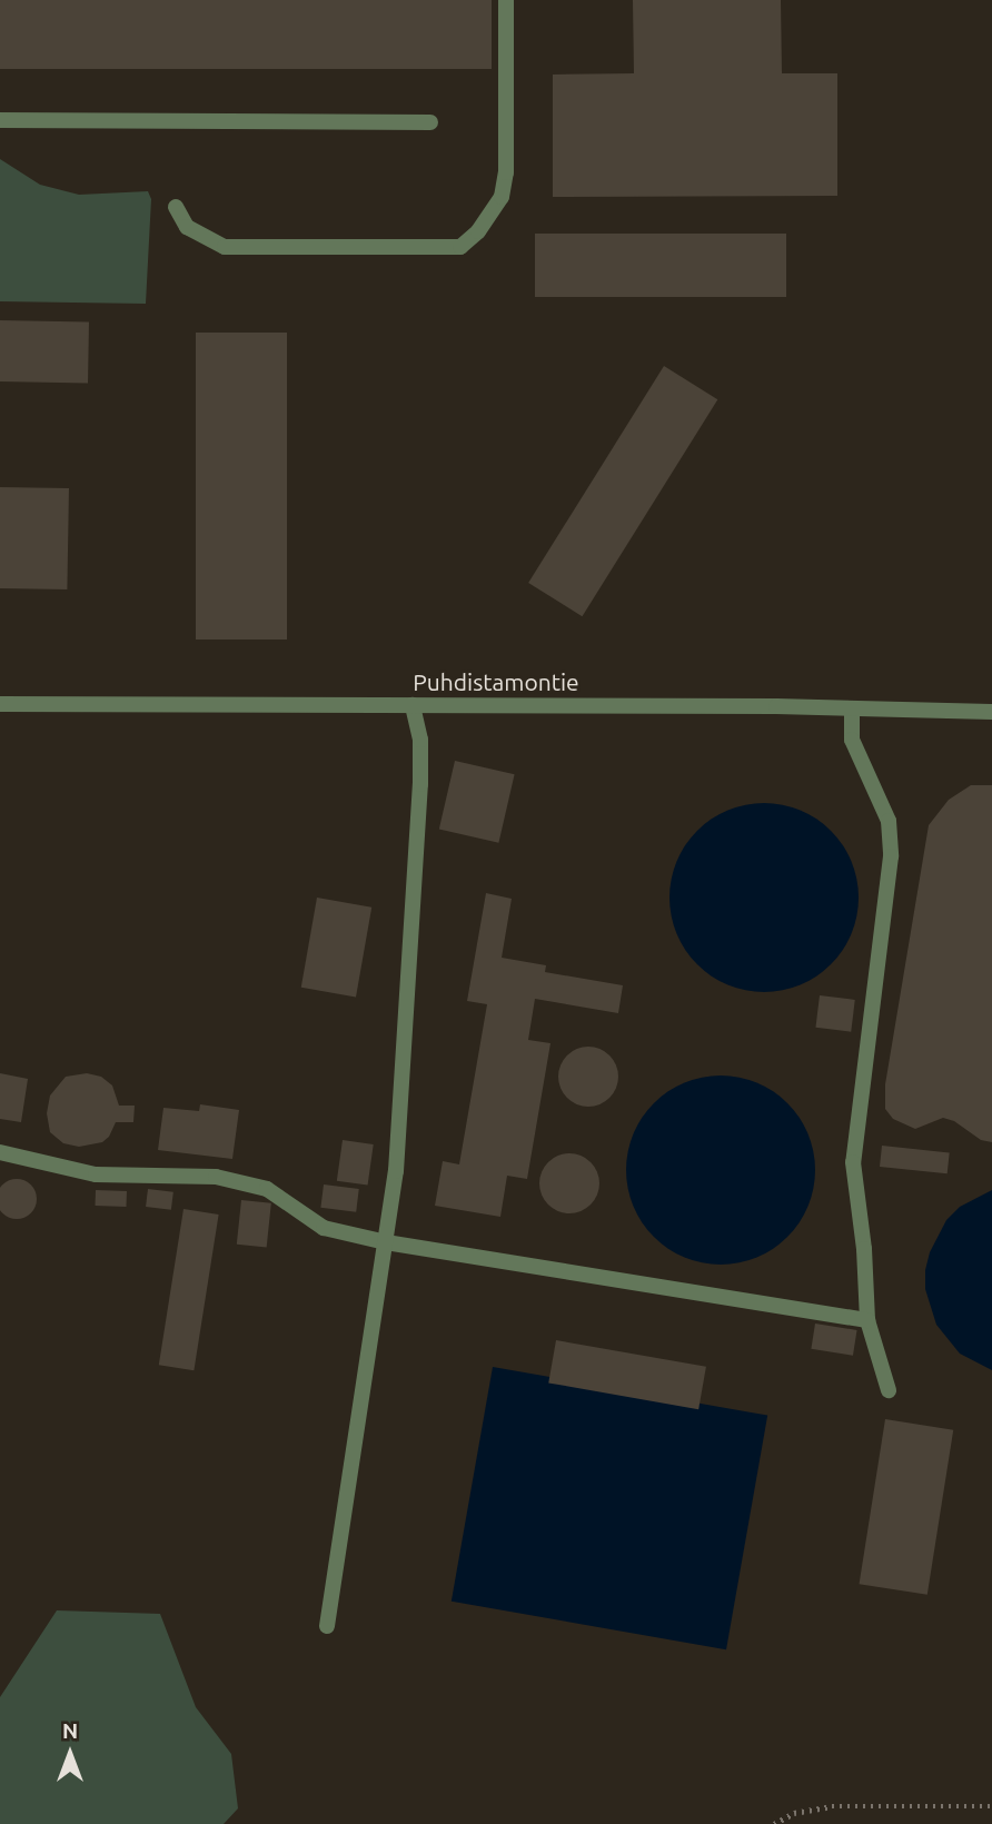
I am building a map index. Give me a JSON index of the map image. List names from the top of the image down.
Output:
{
  "streets": {
    "street": ["Puhdistamontie"]
  },
  "north": "top"
}
